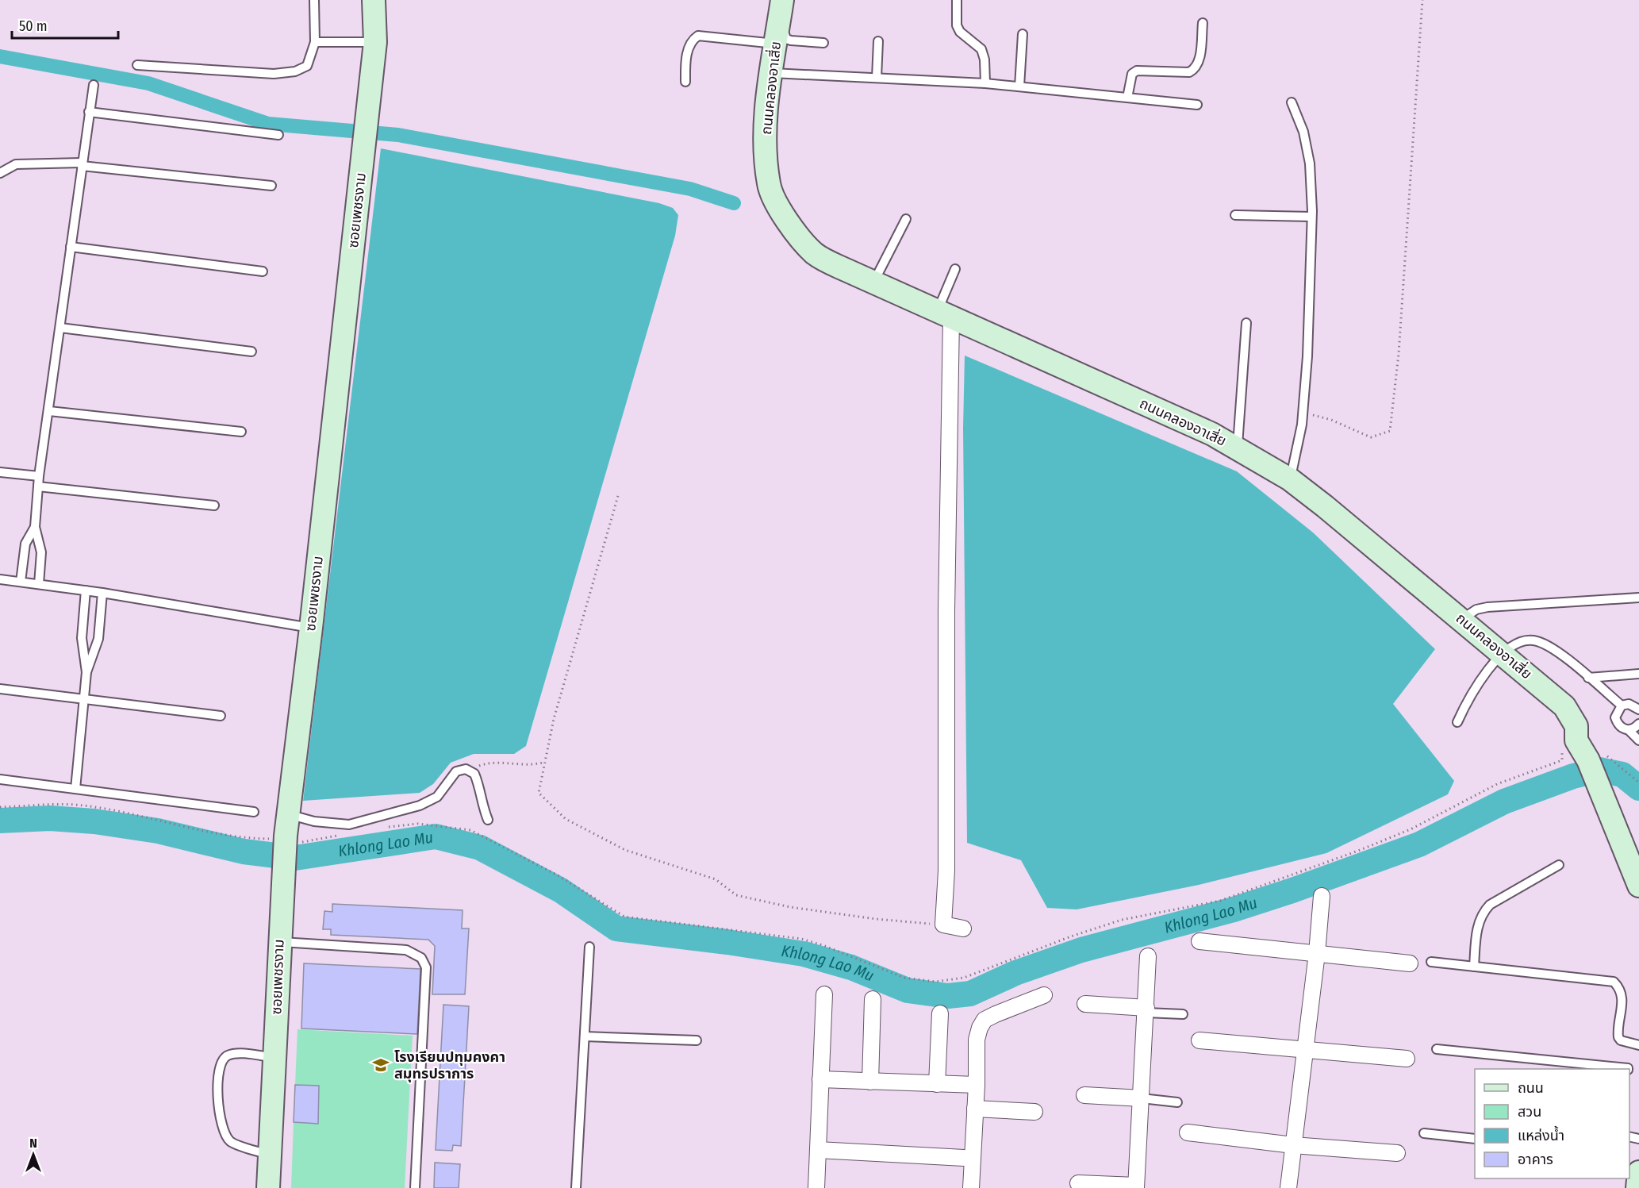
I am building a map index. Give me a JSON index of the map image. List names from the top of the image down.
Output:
{
  "streets": {
    "street": ["ถนนคลองอาเสี่ย", "ซอยเพชรงาม"]
  },
  "water": ["Khlong Lao Mu"],
  "places": {
    "school or university": ["โรงเรียนปทุมคงคา สมุทรปราการ"]
  },
  "legend": [
    "ถนน",
    "สวน",
    "แหล่งน้ำ",
    "อาคาร"
  ],
  "scale_bar": "50 m",
  "north": "top"
}
